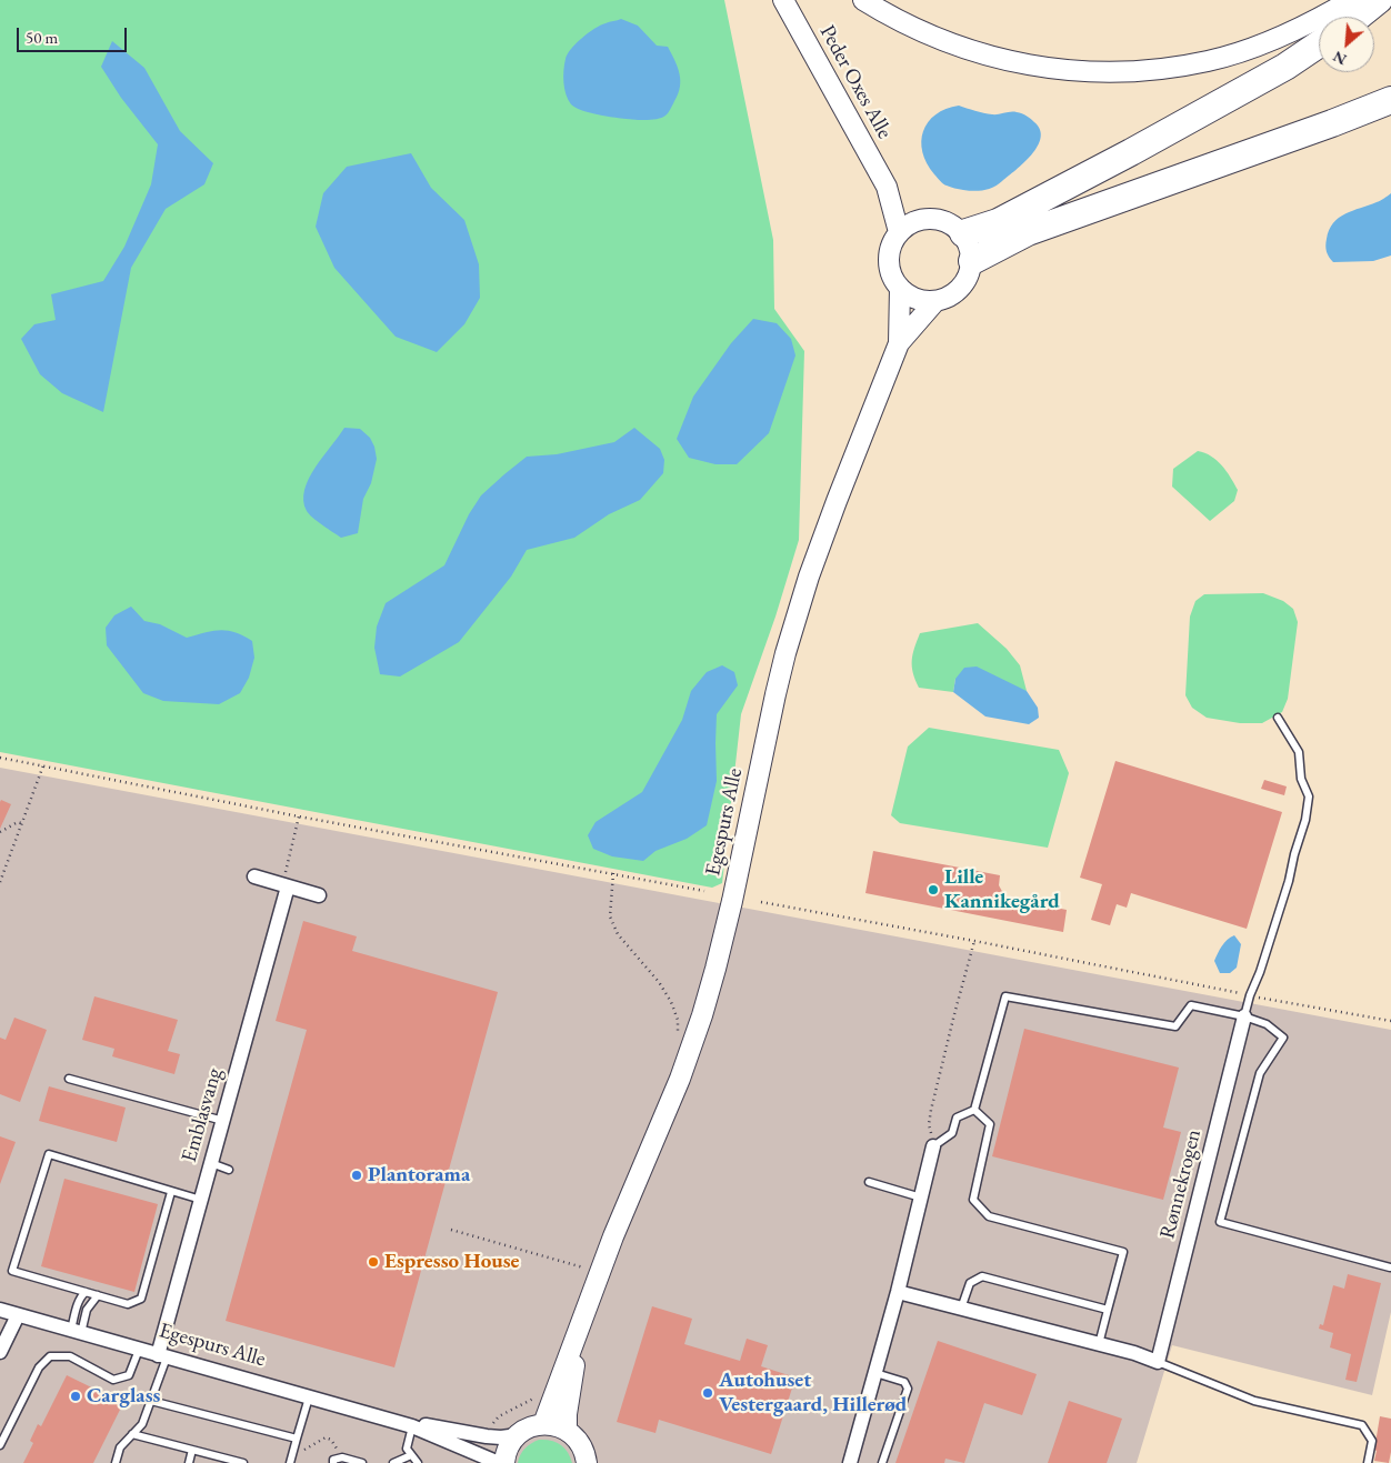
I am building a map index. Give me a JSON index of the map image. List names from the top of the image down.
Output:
{
  "streets": {
    "street": [
      "Peder Oxes Alle",
      "Egespurs Alle",
      "Emblasvang",
      "Rønnekrogen"
    ]
  },
  "crossings": [
    ["Peder Oxes Alle", "Egespurs Alle"],
    ["Egespurs Alle", "Emblasvang"]
  ],
  "places": [
    "Lille Kannikegård",
    "Plantorama",
    "Espresso House",
    "Autohuset Vestergaard, Hillerød",
    "Carglass"
  ],
  "scale_bar": "50 m",
  "north": "bottom left"
}
